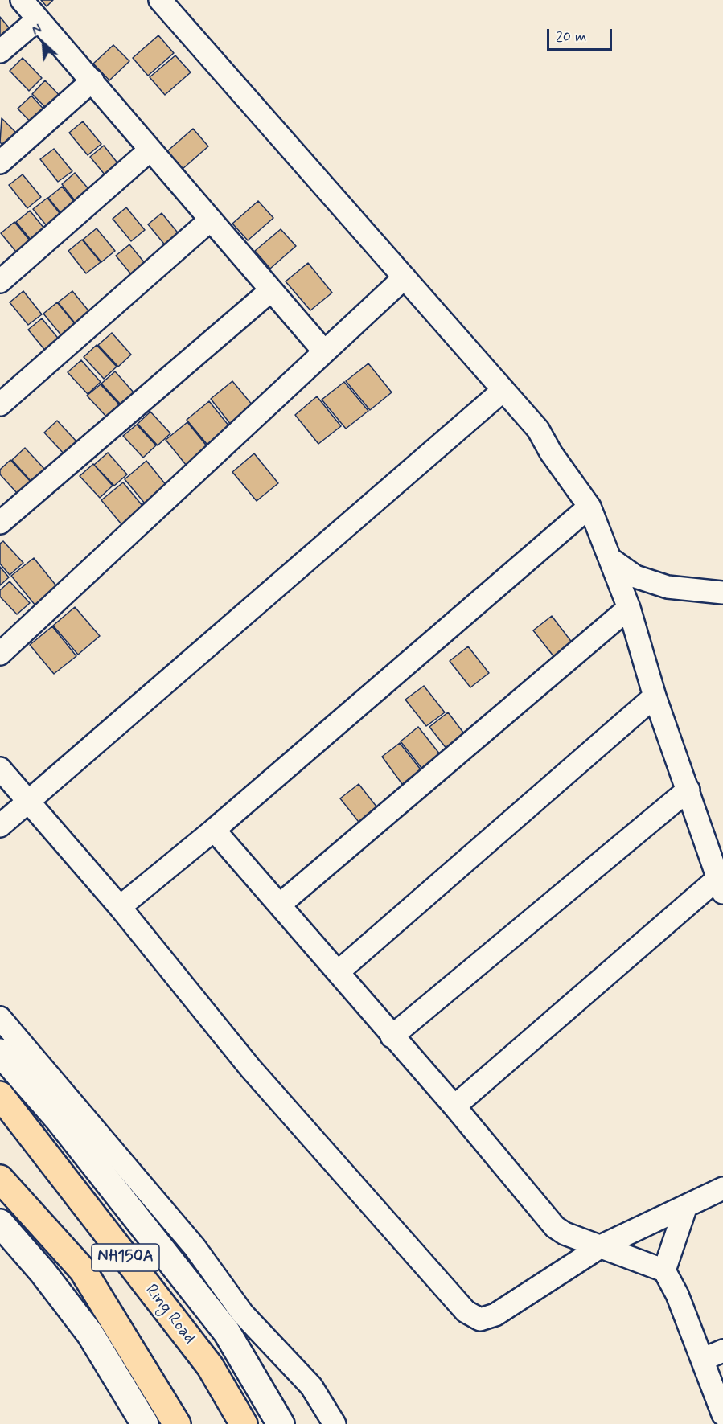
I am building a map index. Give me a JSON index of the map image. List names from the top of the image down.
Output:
{
  "streets": {
    "highway": ["NH150A", "Ring Road"]
  },
  "scale_bar": "20 m",
  "north": "top left"
}
